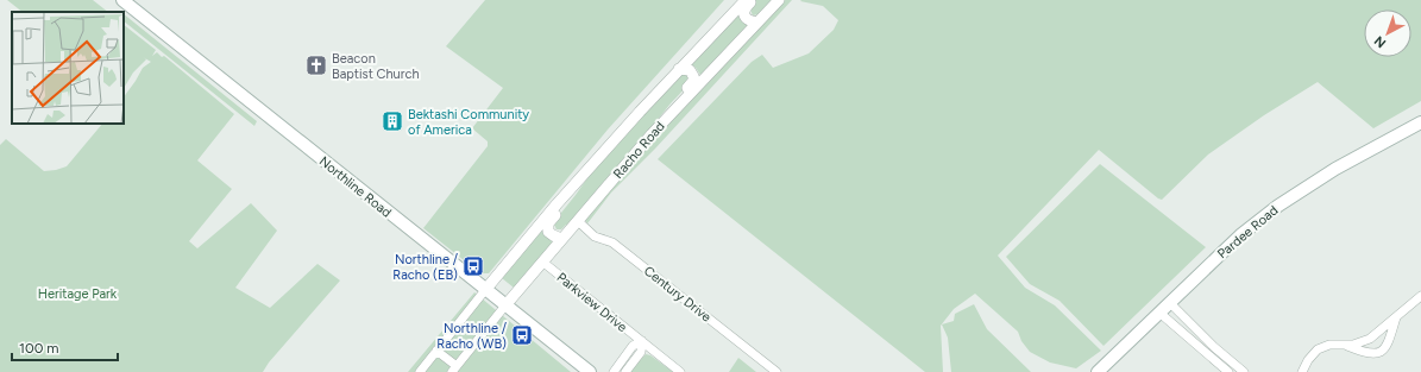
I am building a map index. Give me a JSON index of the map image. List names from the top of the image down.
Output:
{
  "streets": {
    "main road": ["Northline Road", "Pardee Road"],
    "street": ["Racho Road", "Century Drive", "Parkview Drive"]
  },
  "crossings": [
    ["Racho Road", "Northline Road"],
    ["Racho Road", "Century Drive"],
    ["Racho Road", "Parkview Drive"]
  ],
  "parks": ["Heritage Park"],
  "places": {
    "church": ["Beacon Baptist Church"],
    "building": ["Bektashi Community of America"],
    "bus stop": ["Northline / Racho (EB)", "Northline / Racho (WB)"]
  },
  "scale_bar": "100 m",
  "north": "bottom left"
}
